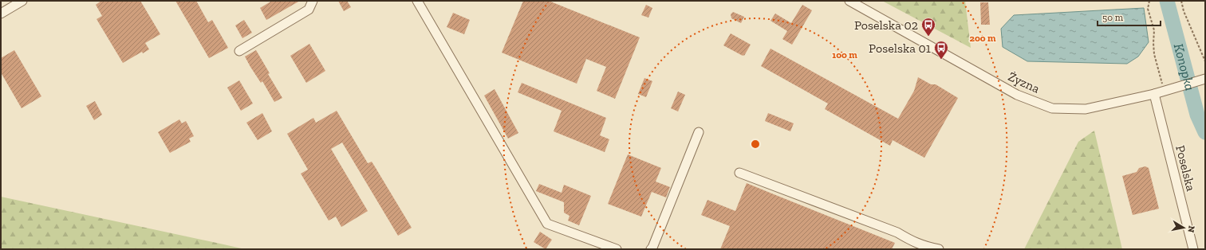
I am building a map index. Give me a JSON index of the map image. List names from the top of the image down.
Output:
{
  "streets": {
    "street": ["Żyzna", "Poselska"]
  },
  "crossings": [
    ["Żyzna", "Poselska"]
  ],
  "water": ["Konopka"],
  "places": {
    "bus stop": ["Poselska 02", "Poselska 01"]
  },
  "scale_bar": "50 m",
  "north": "right",
  "rings": ["200 m", "100 m"]
}
